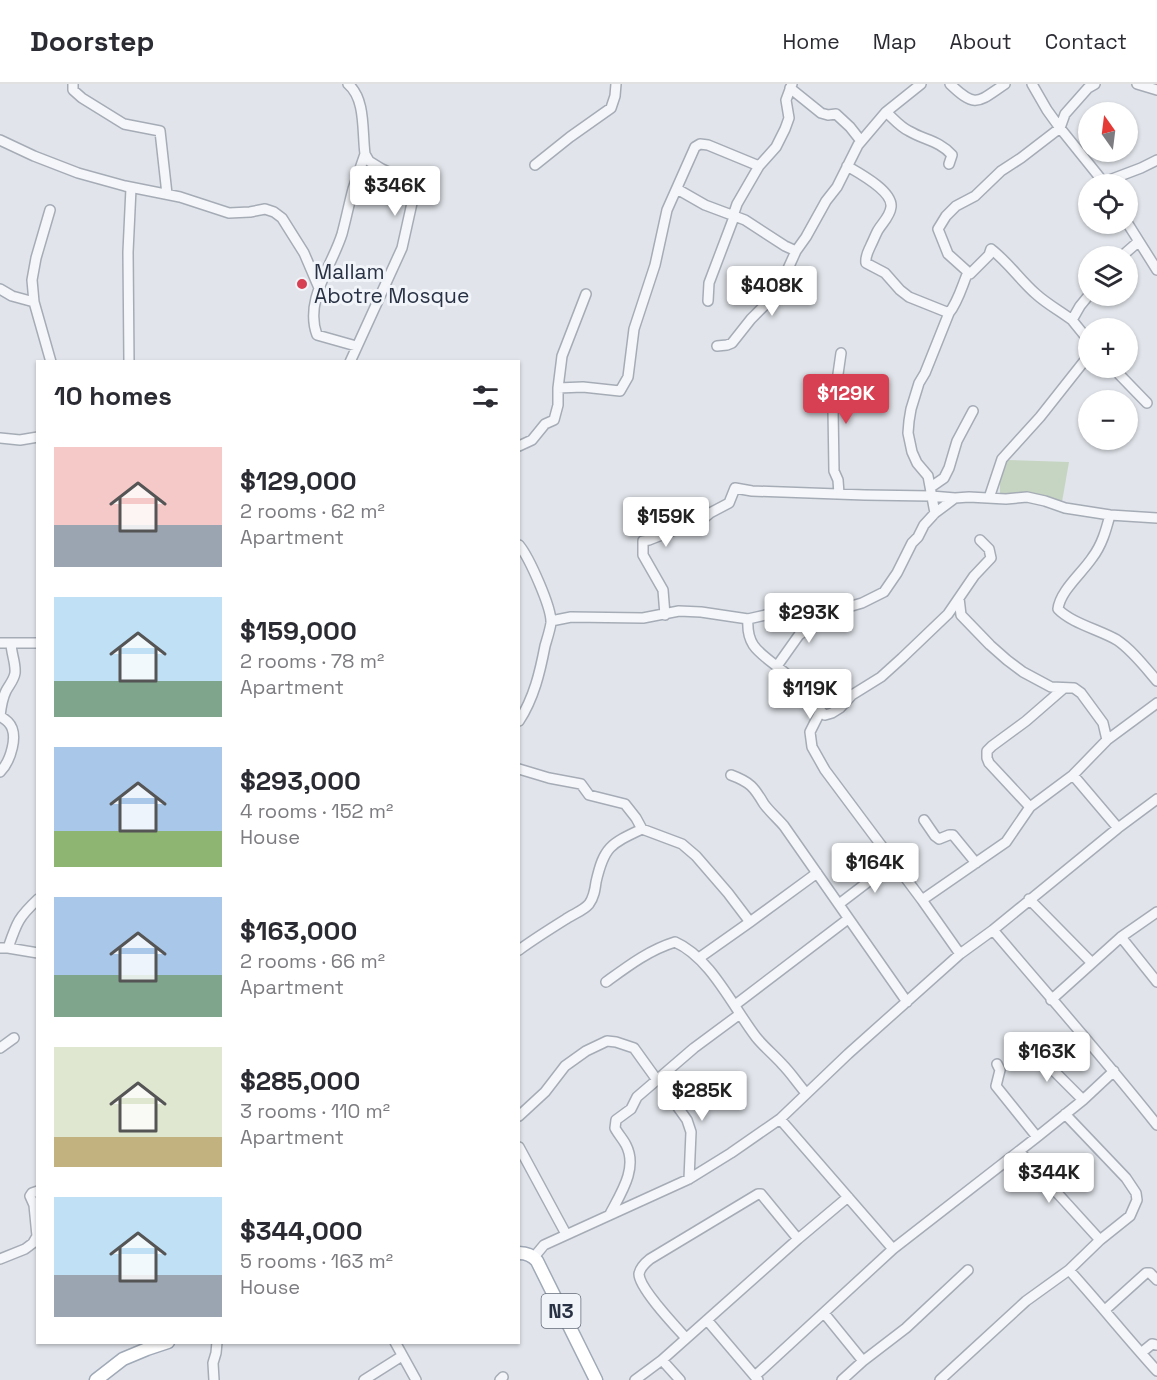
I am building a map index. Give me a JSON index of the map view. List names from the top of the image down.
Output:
{
  "streets": {
    "main road": ["N3"]
  },
  "places": ["Mallam Abotre Mosque"],
  "north": "top",
  "page": {
    "header": "Doorstep",
    "nav": [
      "Home",
      "Map",
      "About",
      "Contact"
    ],
    "map_buttons": ["+", "−"],
    "price": [
      "$346K",
      "$408K",
      "$129K",
      "$159K",
      "$293K",
      "$119K",
      "$164K",
      "$163K",
      "$285K",
      "$344K"
    ],
    "heading": "10 homes",
    "list": [
      {
        "name": "$129,000",
        "note": "2 rooms · 62 m² · Apartment"
      },
      {
        "name": "$159,000",
        "note": "2 rooms · 78 m² · Apartment"
      },
      {
        "name": "$293,000",
        "note": "4 rooms · 152 m² · House"
      },
      {
        "name": "$163,000",
        "note": "2 rooms · 66 m² · Apartment"
      },
      {
        "name": "$285,000",
        "note": "3 rooms · 110 m² · Apartment"
      },
      {
        "name": "$344,000",
        "note": "5 rooms · 163 m² · House"
      }
    ]
  }
}
